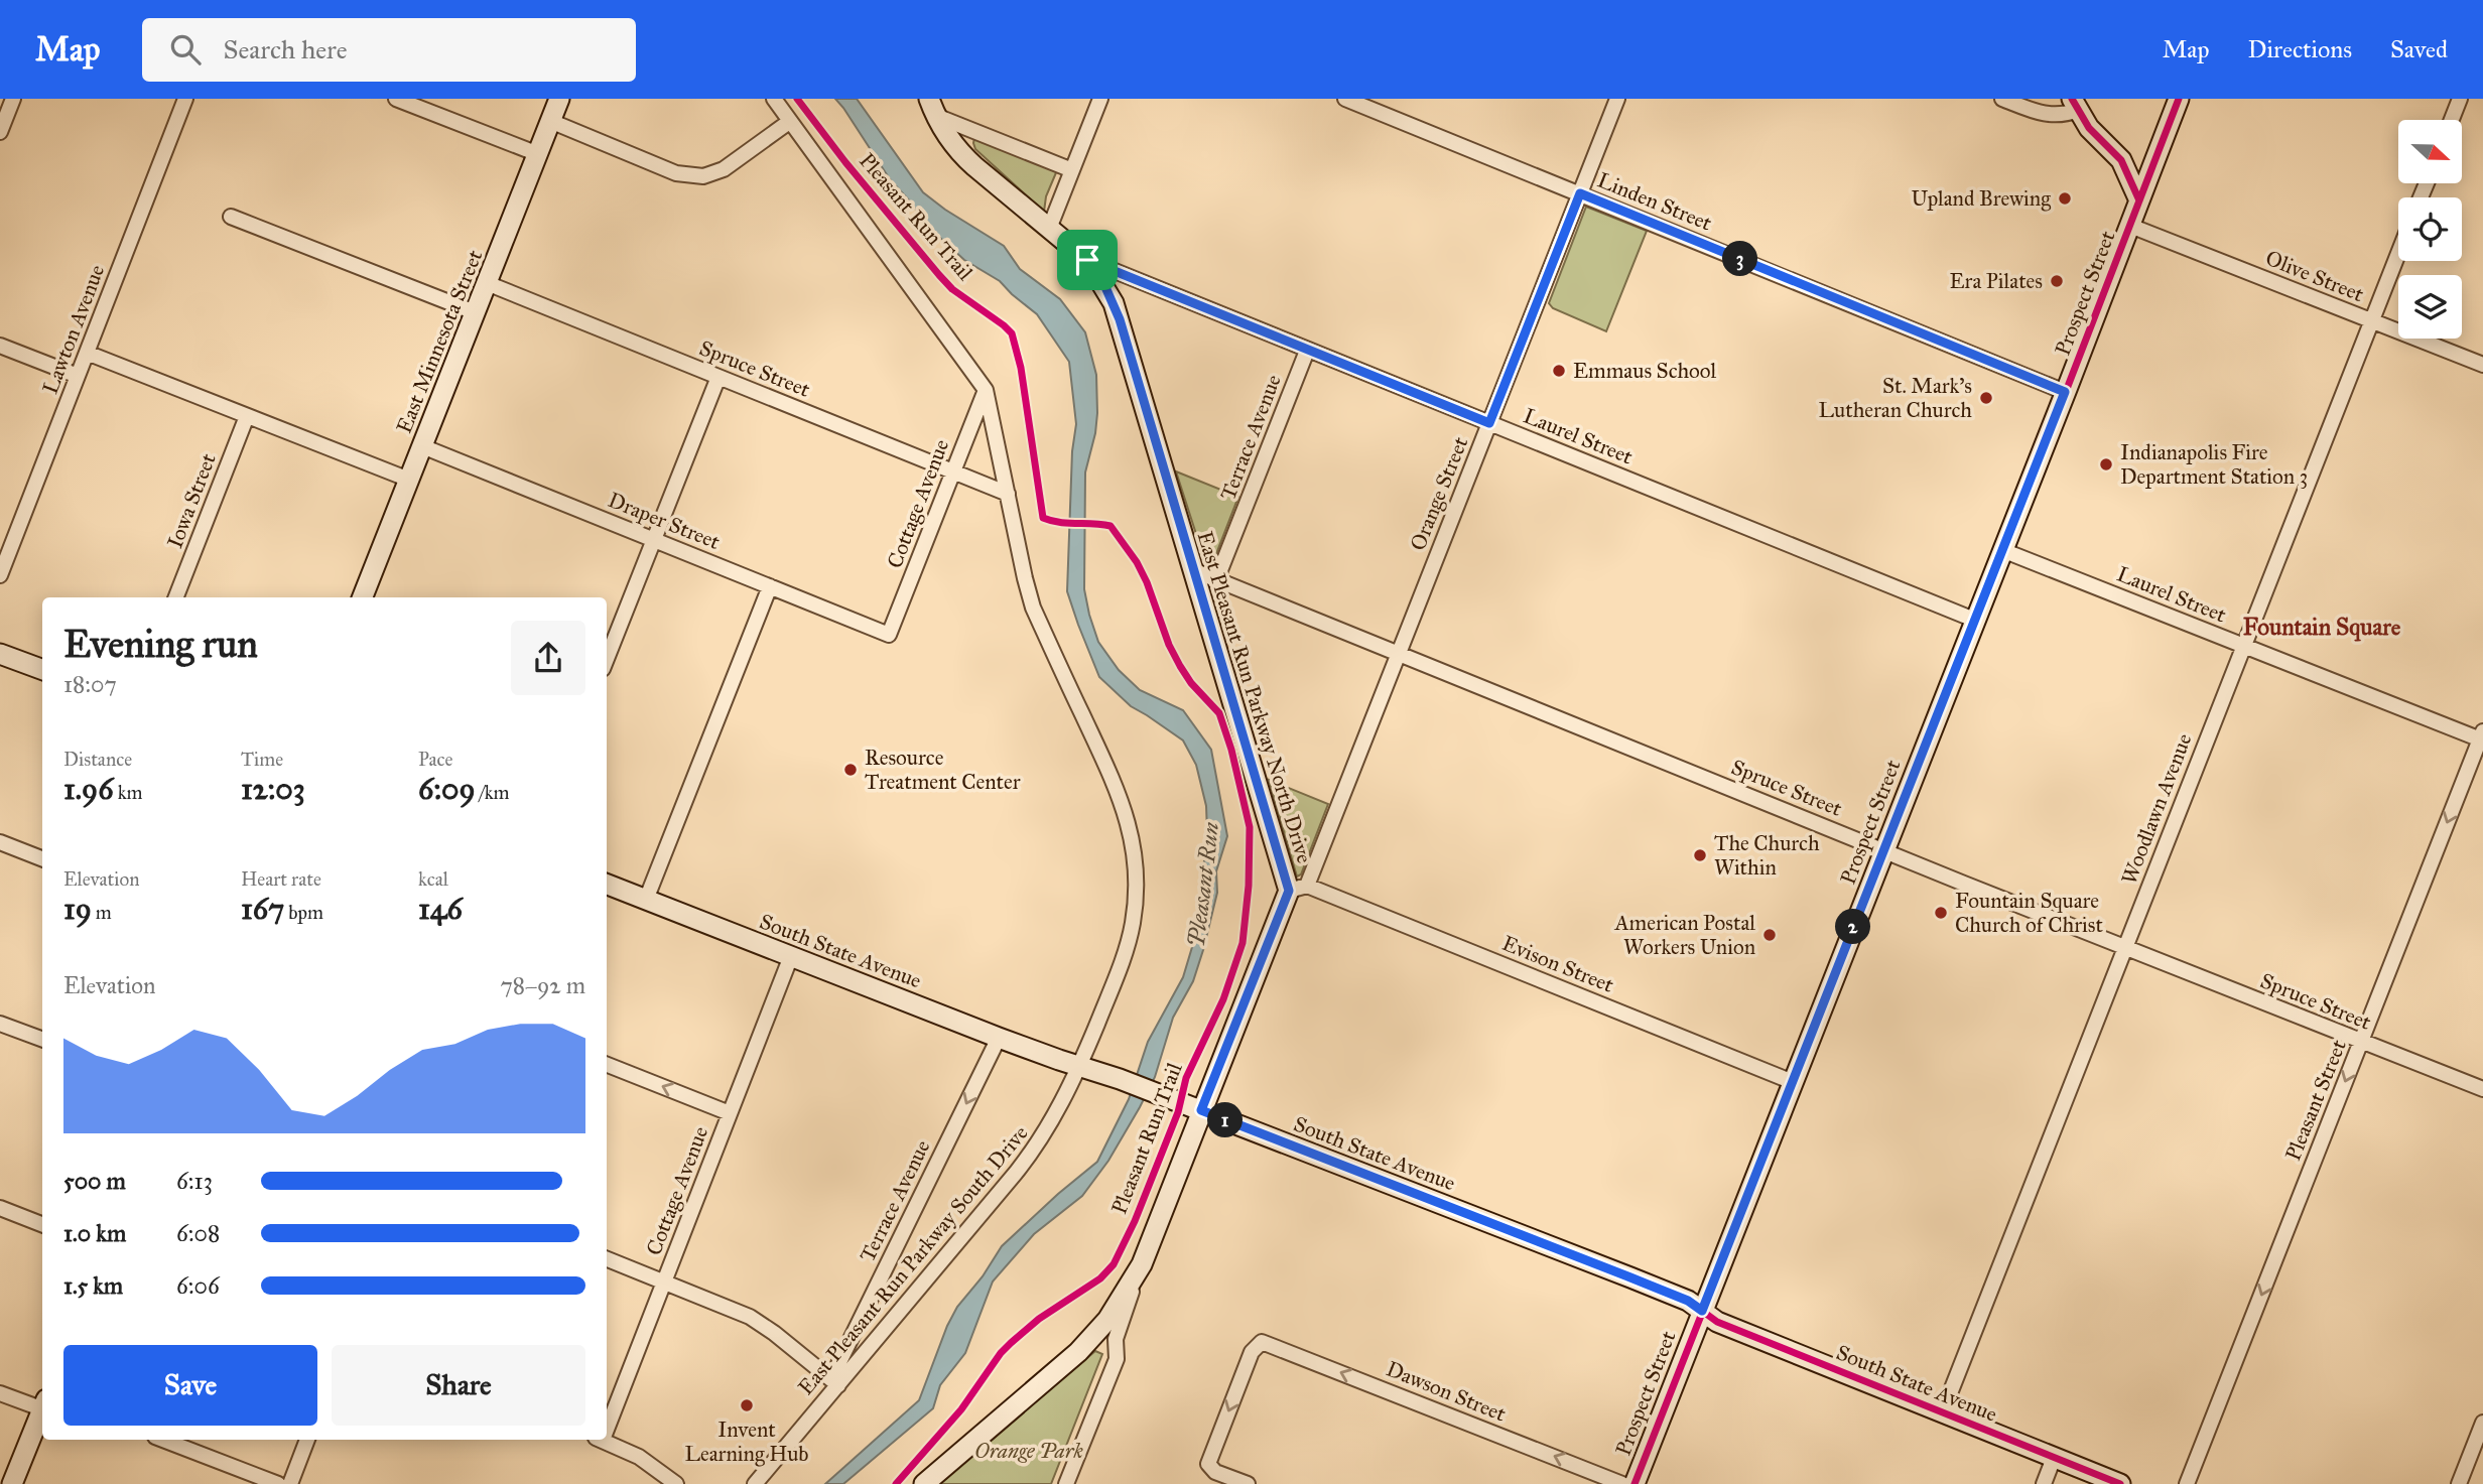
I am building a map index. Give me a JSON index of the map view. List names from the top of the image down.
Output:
{
  "streets": {
    "street": [
      "Linden Street",
      "Olive Street",
      "Prospect Street",
      "Lawton Avenue",
      "East Minnesota Street",
      "Spruce Street",
      "Laurel Street",
      "Terrace Avenue",
      "Orange Street",
      "Iowa Street",
      "Cottage Avenue",
      "Draper Street",
      "East Pleasant Run Parkway North Drive",
      "Woodlawn Avenue",
      "South State Avenue",
      "Evison Street",
      "Pleasant Street",
      "East Pleasant Run Parkway South Drive",
      "Dawson Street"
    ],
    "cycle path": ["Pleasant Run Trail"]
  },
  "crossings": [
    ["Linden Street", "Prospect Street"],
    ["Linden Street", "Orange Street"],
    ["Olive Street", "Prospect Street"],
    ["Olive Street", "Woodlawn Avenue"],
    ["Prospect Street", "Spruce Street"],
    ["Prospect Street", "Laurel Street"],
    ["Prospect Street", "South State Avenue"],
    ["Prospect Street", "Evison Street"],
    ["East Minnesota Street", "Spruce Street"],
    ["East Minnesota Street", "Draper Street"],
    ["Spruce Street", "Terrace Avenue"],
    ["Spruce Street", "Orange Street"],
    ["Spruce Street", "Cottage Avenue"],
    ["Spruce Street", "East Pleasant Run Parkway North Drive"],
    ["Spruce Street", "Woodlawn Avenue"],
    ["Spruce Street", "Pleasant Street"],
    ["Spruce Street", "East Pleasant Run Parkway South Drive"],
    ["Laurel Street", "Terrace Avenue"],
    ["Laurel Street", "Orange Street"],
    ["Laurel Street", "East Pleasant Run Parkway North Drive"],
    ["Laurel Street", "Woodlawn Avenue"],
    ["Laurel Street", "Pleasant Street"],
    ["Terrace Avenue", "South State Avenue"],
    ["Terrace Avenue", "East Pleasant Run Parkway South Drive"],
    ["Orange Street", "East Pleasant Run Parkway North Drive"],
    ["Orange Street", "Evison Street"],
    ["Cottage Avenue", "Draper Street"],
    ["Cottage Avenue", "South State Avenue"],
    ["Cottage Avenue", "East Pleasant Run Parkway South Drive"],
    ["East Pleasant Run Parkway North Drive", "South State Avenue"],
    ["East Pleasant Run Parkway North Drive", "Evison Street"],
    ["Woodlawn Avenue", "South State Avenue"],
    ["South State Avenue", "East Pleasant Run Parkway South Drive"]
  ],
  "one_way": ["Terrace Avenue", "Pleasant Street"],
  "districts": ["Fountain Square"],
  "water": ["Pleasant Run"],
  "parks": ["Orange Park"],
  "places": [
    "Upland Brewing",
    "Era Pilates",
    "Emmaus School",
    "St. Mark's Lutheran Church",
    "Indianapolis Fire Department Station 3",
    "Resource Treatment Center",
    "The Church Within",
    "Fountain Square Church of Christ",
    "American Postal Workers Union",
    "Invent Learning Hub"
  ],
  "north": "right",
  "page": {
    "header": "Map",
    "search": "Search here",
    "nav": ["Map", "Directions", "Saved"],
    "pins": ["3", "2", "1"],
    "heading": ["Evening run", "18:07"],
    "stats": [
      ["Distance", "1.96 km"],
      ["Time", "12:03"],
      ["Pace", "6:09 /km"],
      ["Elevation", "19 m"],
      ["Heart rate", "167 bpm"],
      ["kcal", "146"]
    ],
    "chart": ["Elevation", "78–92 m"],
    "list": [
      {
        "name": "500 m",
        "note": "6:13"
      },
      {
        "name": "1.0 km",
        "note": "6:08"
      },
      {
        "name": "1.5 km",
        "note": "6:06"
      }
    ],
    "buttons": ["Save", "Share"]
  }
}
